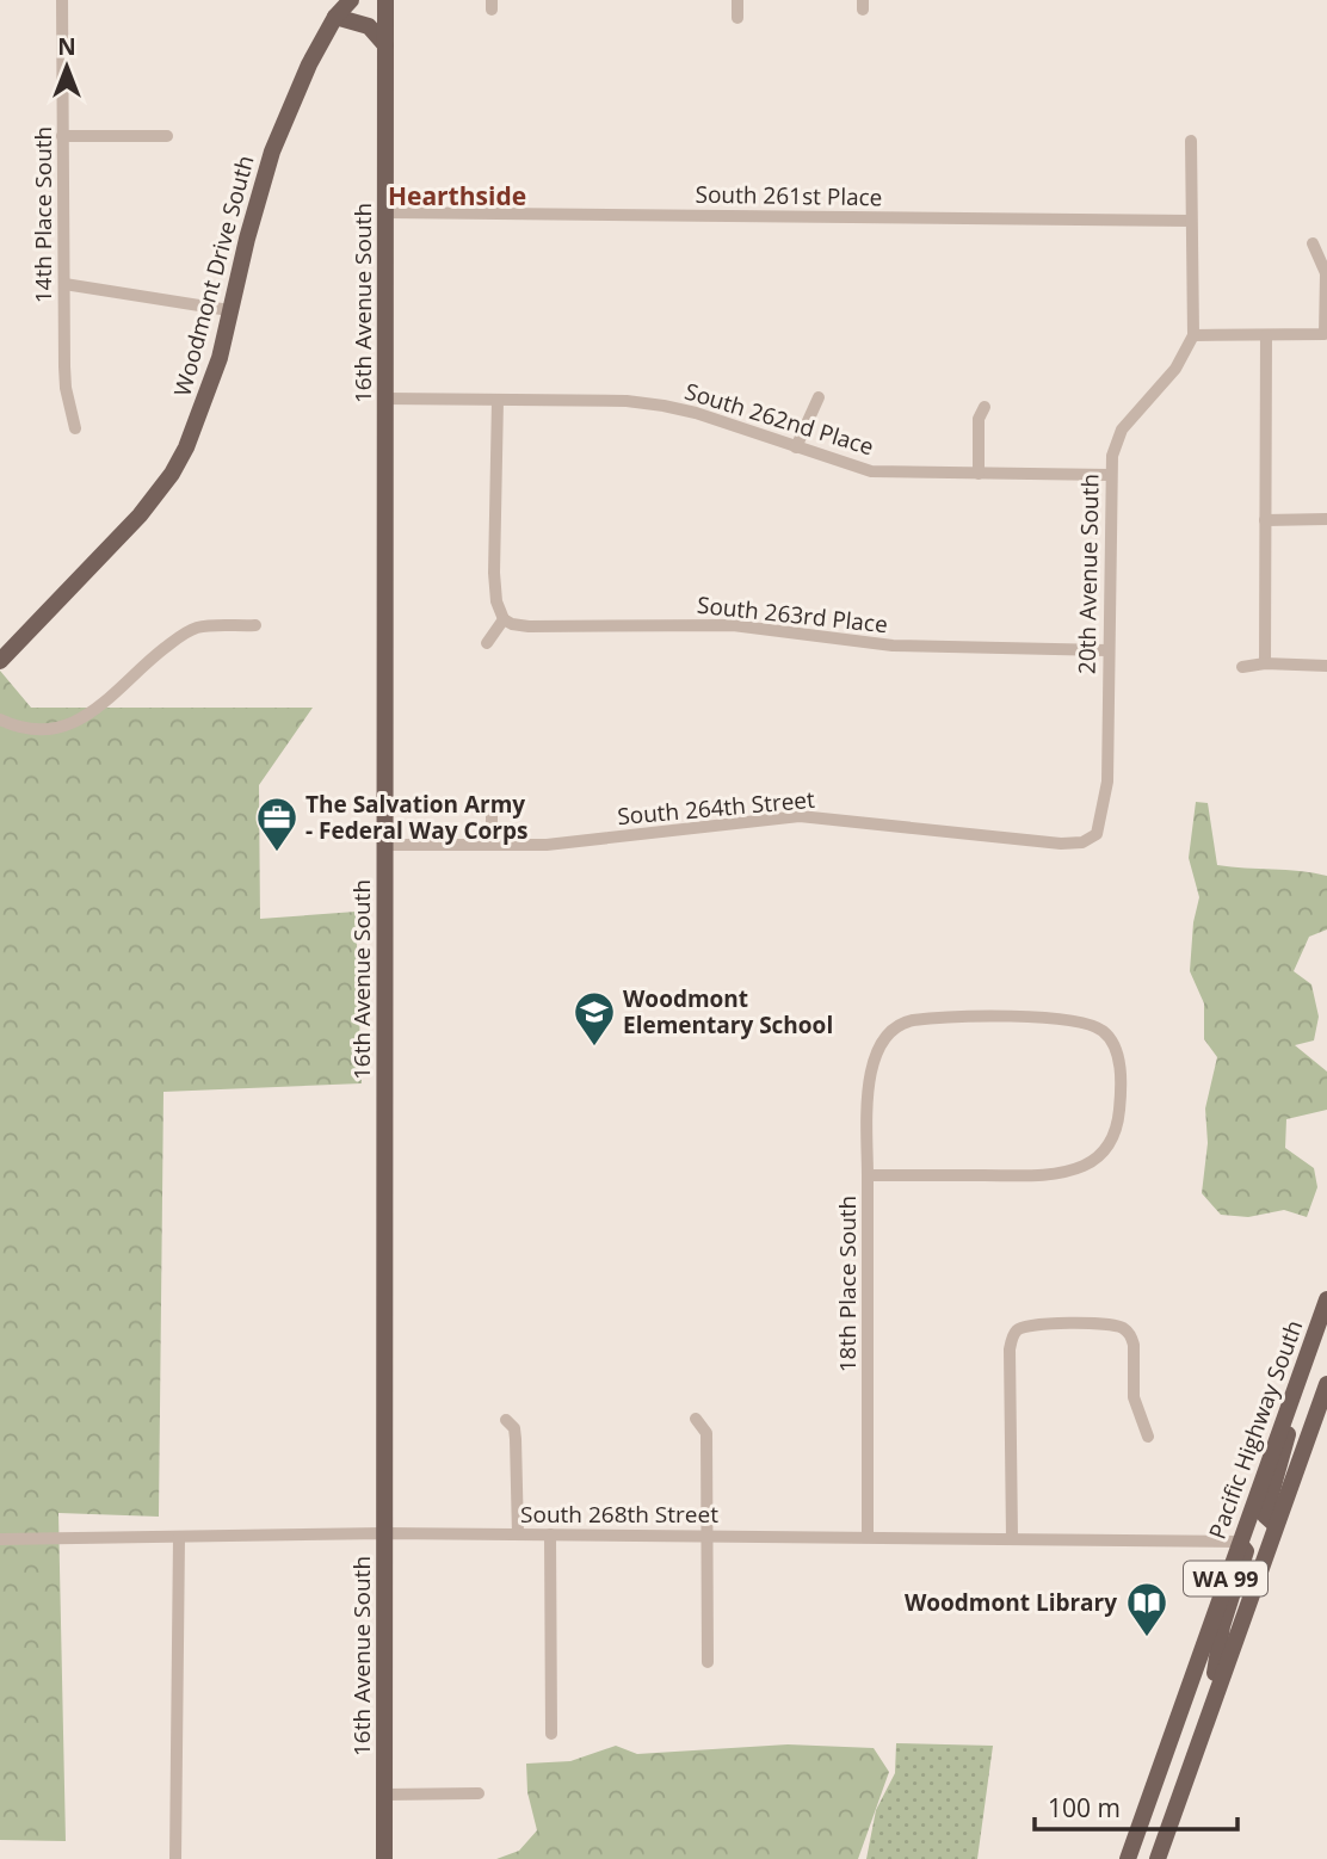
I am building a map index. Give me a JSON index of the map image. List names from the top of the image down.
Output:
{
  "streets": {
    "main road": [
      "Woodmont Drive South",
      "16th Avenue South",
      "Pacific Highway South",
      "WA 99"
    ],
    "street": [
      "South 261st Place",
      "14th Place South",
      "South 262nd Place",
      "20th Avenue South",
      "South 263rd Place",
      "South 264th Street",
      "18th Place South",
      "South 268th Street"
    ]
  },
  "crossings": [
    ["South 261st Place", "16th Avenue South"],
    ["16th Avenue South", "South 262nd Place"],
    ["16th Avenue South", "South 264th Street"],
    ["16th Avenue South", "South 268th Street"],
    ["South 262nd Place", "20th Avenue South"],
    ["20th Avenue South", "South 263rd Place"],
    ["20th Avenue South", "South 264th Street"],
    ["18th Place South", "South 268th Street"],
    ["Pacific Highway South", "South 268th Street"]
  ],
  "districts": ["Hearthside"],
  "places": {
    "office": ["The Salvation Army - Federal Way Corps"],
    "school or university": ["Woodmont Elementary School"],
    "library": ["Woodmont Library"]
  },
  "scale_bar": "100 m",
  "north": "top"
}
